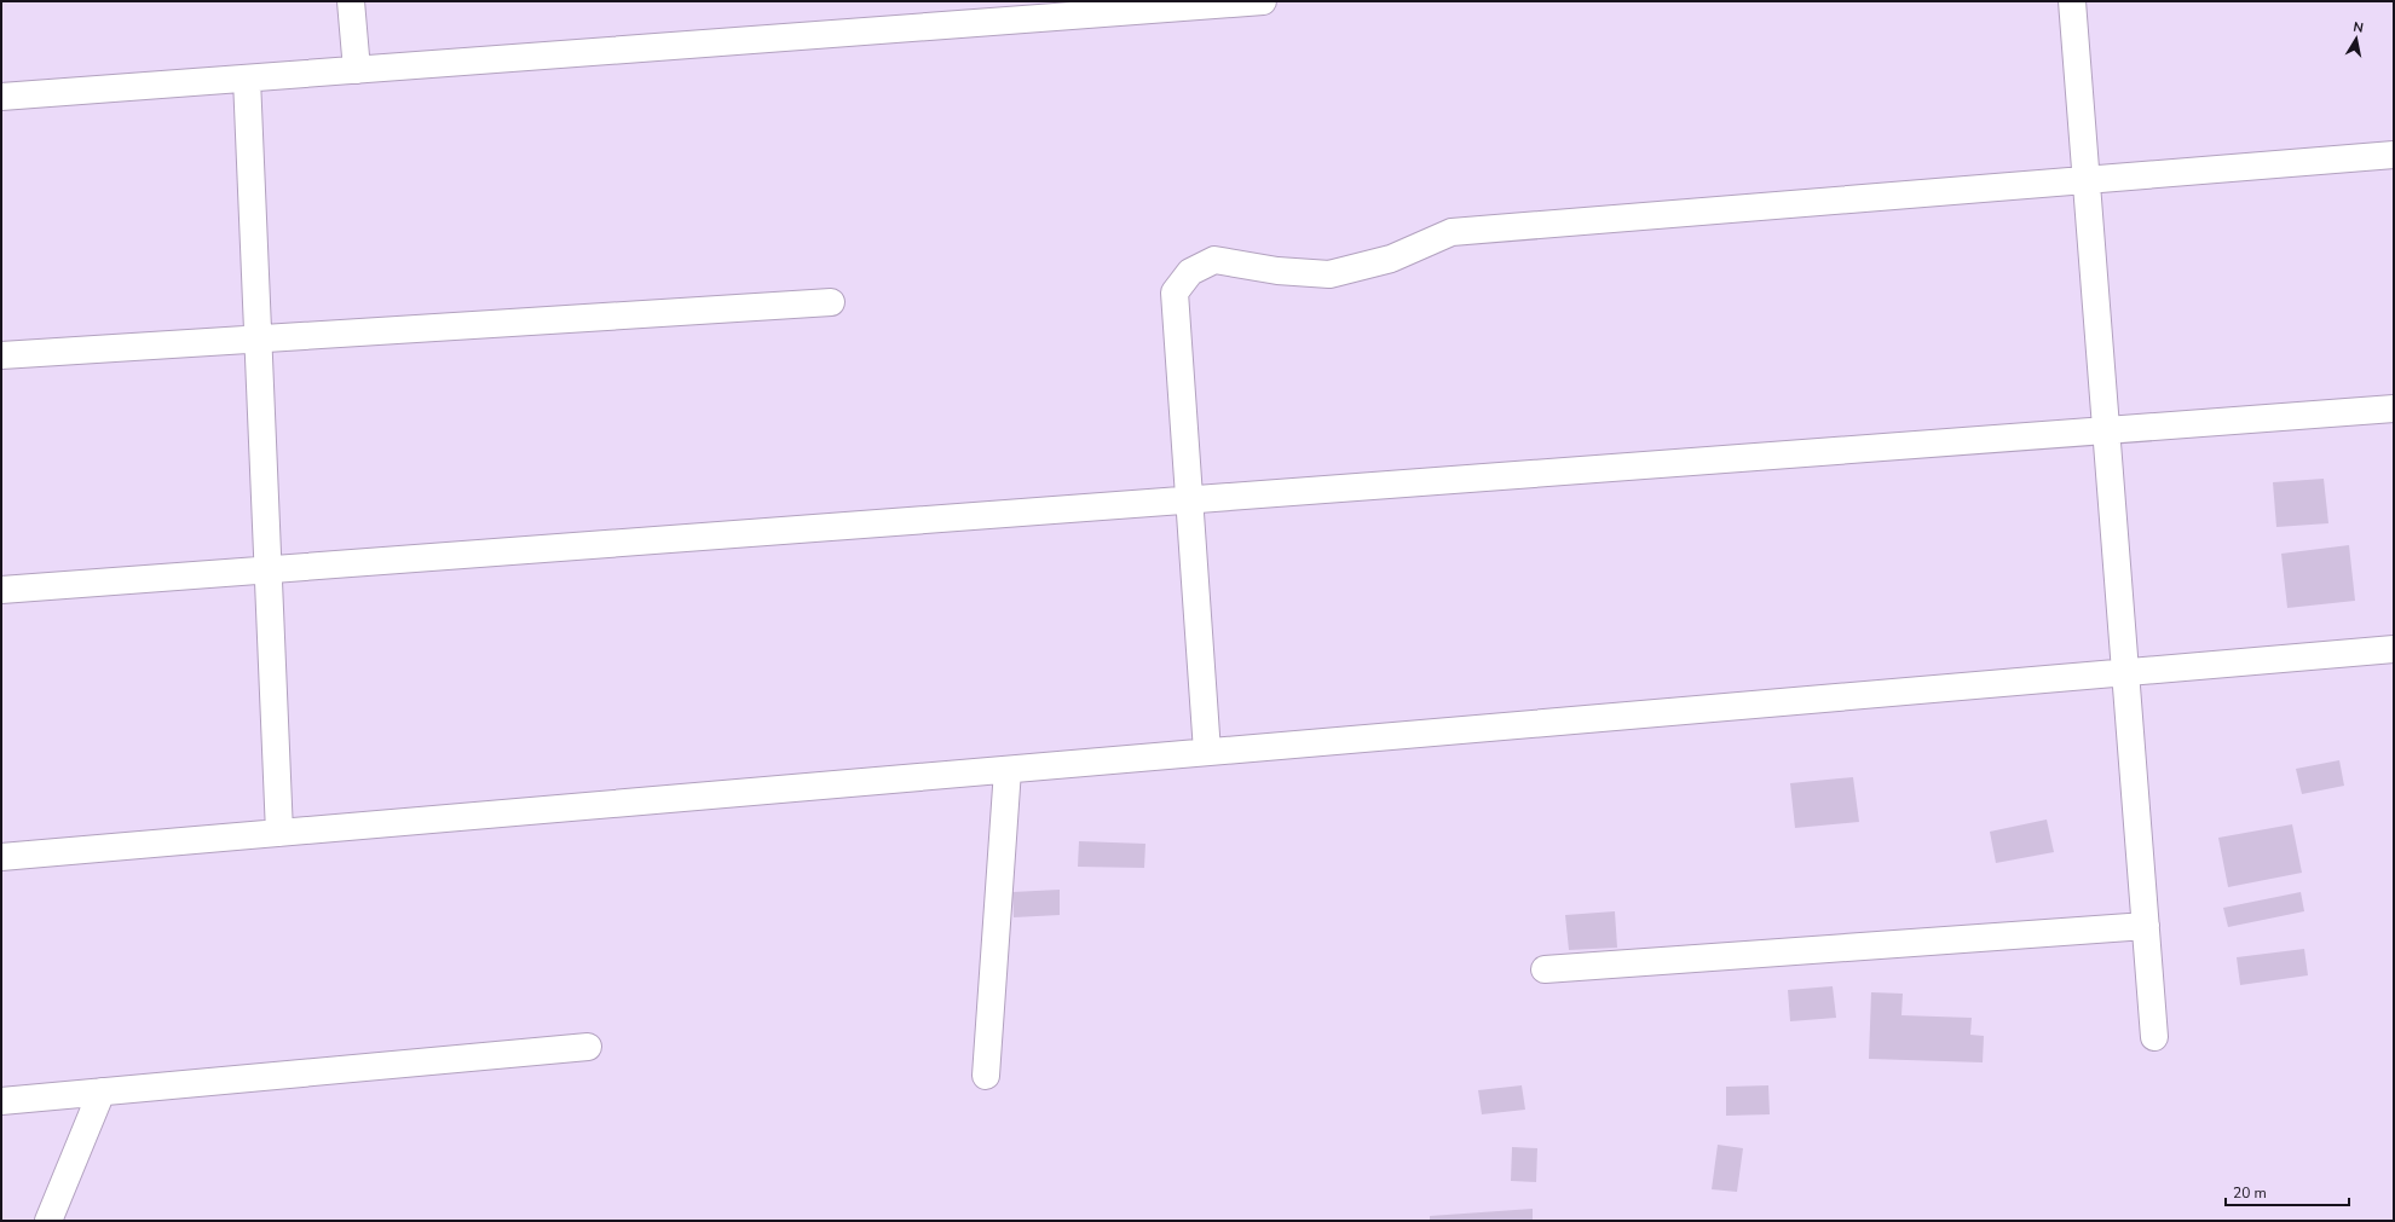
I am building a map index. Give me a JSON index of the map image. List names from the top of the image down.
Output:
{
  "scale_bar": "20 m",
  "north": "top"
}
